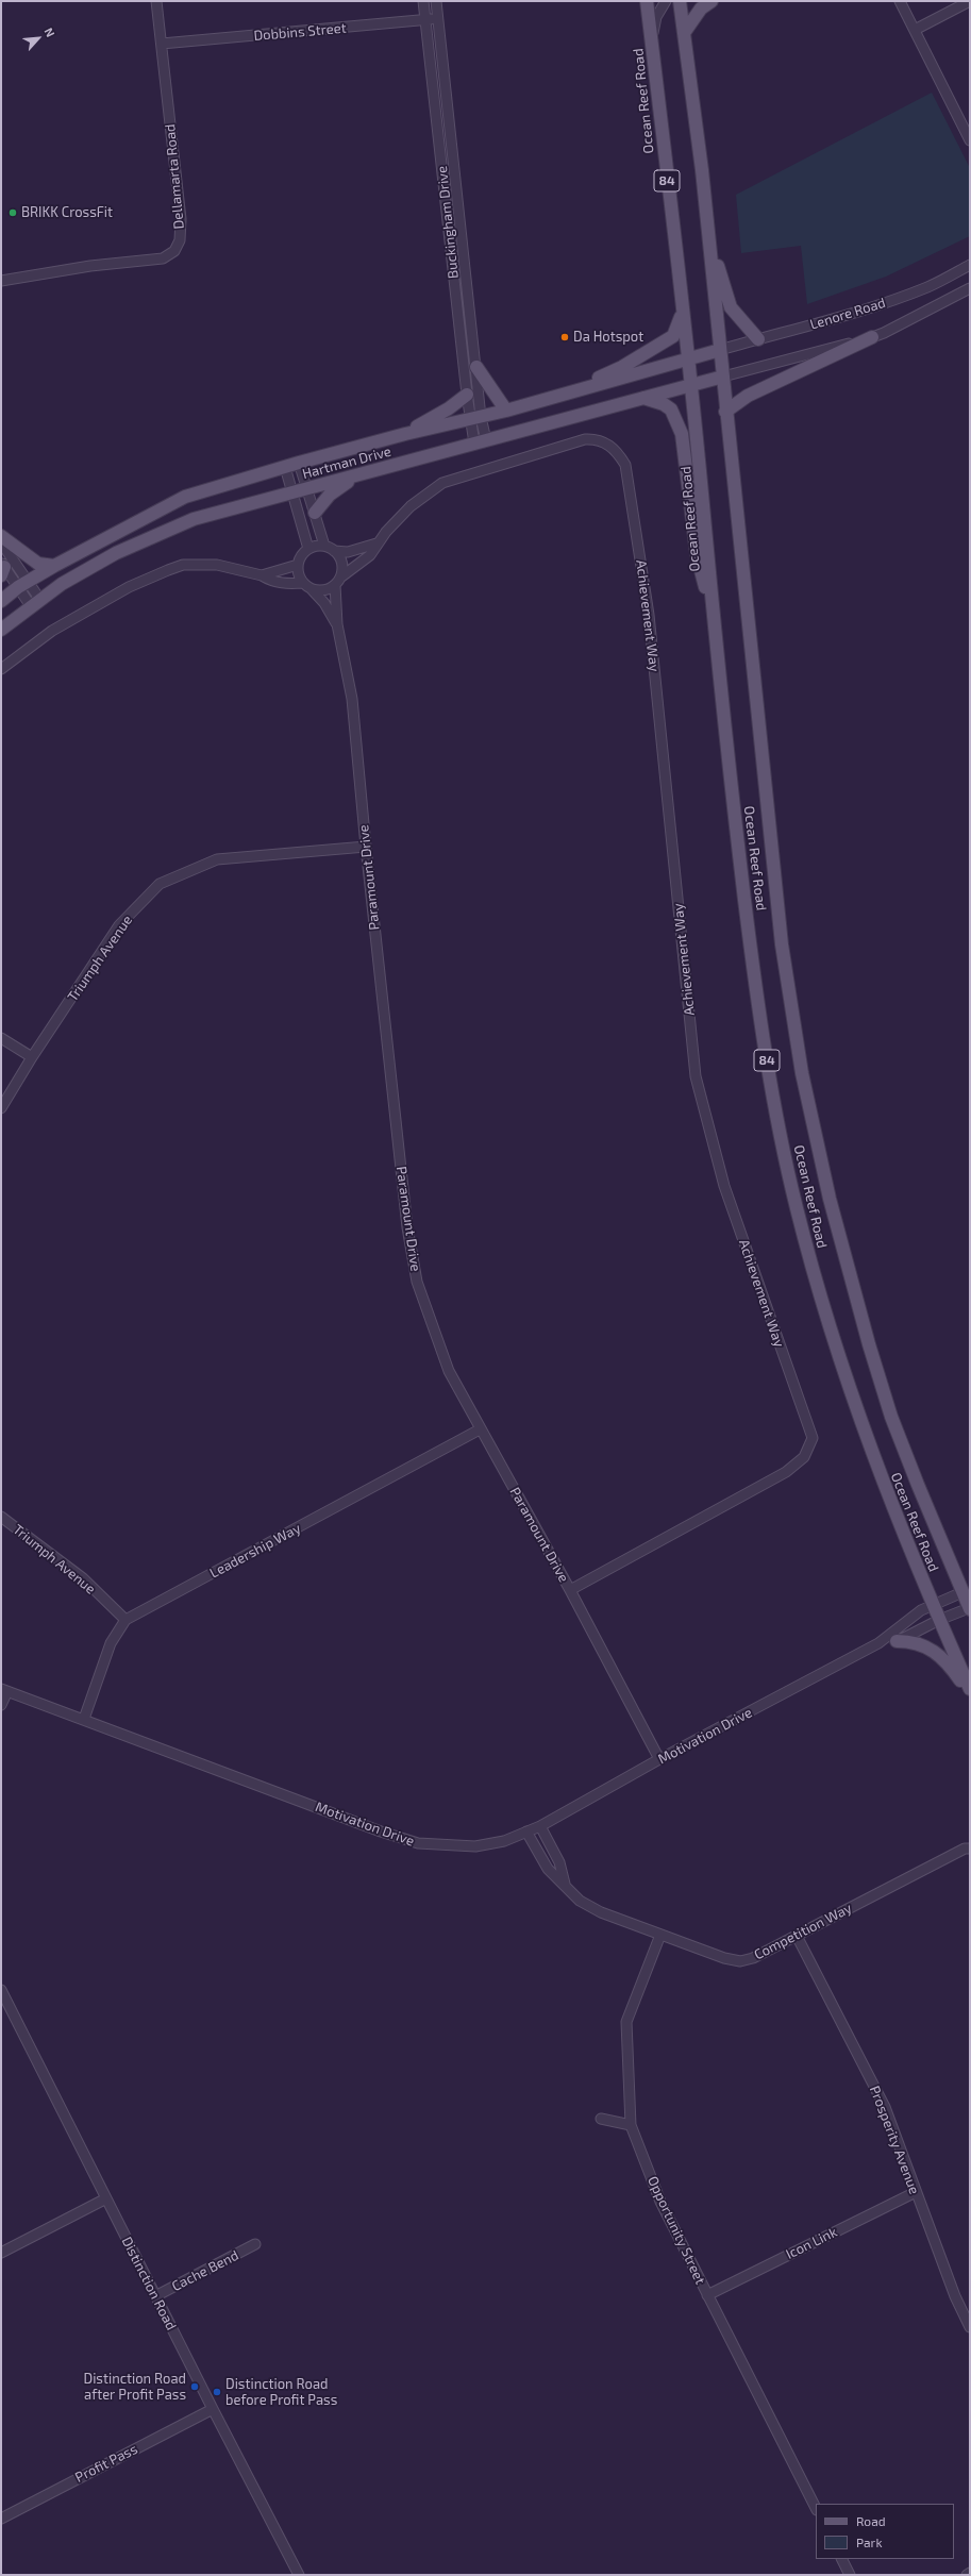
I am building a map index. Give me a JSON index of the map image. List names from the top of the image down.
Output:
{
  "streets": {
    "main road": ["Ocean Reef Road", "84", "Hartman Drive"],
    "street": [
      "Dobbins Street",
      "Dellamarta Road",
      "Buckingham Drive",
      "Lenore Road",
      "Achievement Way",
      "Paramount Drive",
      "Triumph Avenue",
      "Leadership Way",
      "Motivation Drive",
      "Competition Way",
      "Prosperity Avenue",
      "Opportunity Street",
      "Icon Link",
      "Cache Bend",
      "Distinction Road",
      "Profit Pass"
    ]
  },
  "crossings": [
    ["Dobbins Street", "Dellamarta Road"],
    ["Dobbins Street", "Buckingham Drive"],
    ["Ocean Reef Road", "Lenore Road"],
    ["Ocean Reef Road", "Hartman Drive"],
    ["Ocean Reef Road", "Motivation Drive"],
    ["Buckingham Drive", "Hartman Drive"],
    ["Lenore Road", "Hartman Drive"],
    ["Achievement Way", "Paramount Drive"],
    ["Paramount Drive", "Triumph Avenue"],
    ["Paramount Drive", "Leadership Way"],
    ["Paramount Drive", "Motivation Drive"],
    ["Triumph Avenue", "Leadership Way"],
    ["Leadership Way", "Motivation Drive"],
    ["Motivation Drive", "Competition Way"],
    ["Competition Way", "Prosperity Avenue"],
    ["Competition Way", "Opportunity Street"],
    ["Prosperity Avenue", "Icon Link"],
    ["Opportunity Street", "Icon Link"],
    ["Cache Bend", "Distinction Road"],
    ["Distinction Road", "Profit Pass"]
  ],
  "places": [
    "BRIKK CrossFit",
    "Da Hotspot",
    "Distinction Road after Profit Pass",
    "Distinction Road before Profit Pass"
  ],
  "legend": ["Road", "Park"],
  "north": "top right"
}
